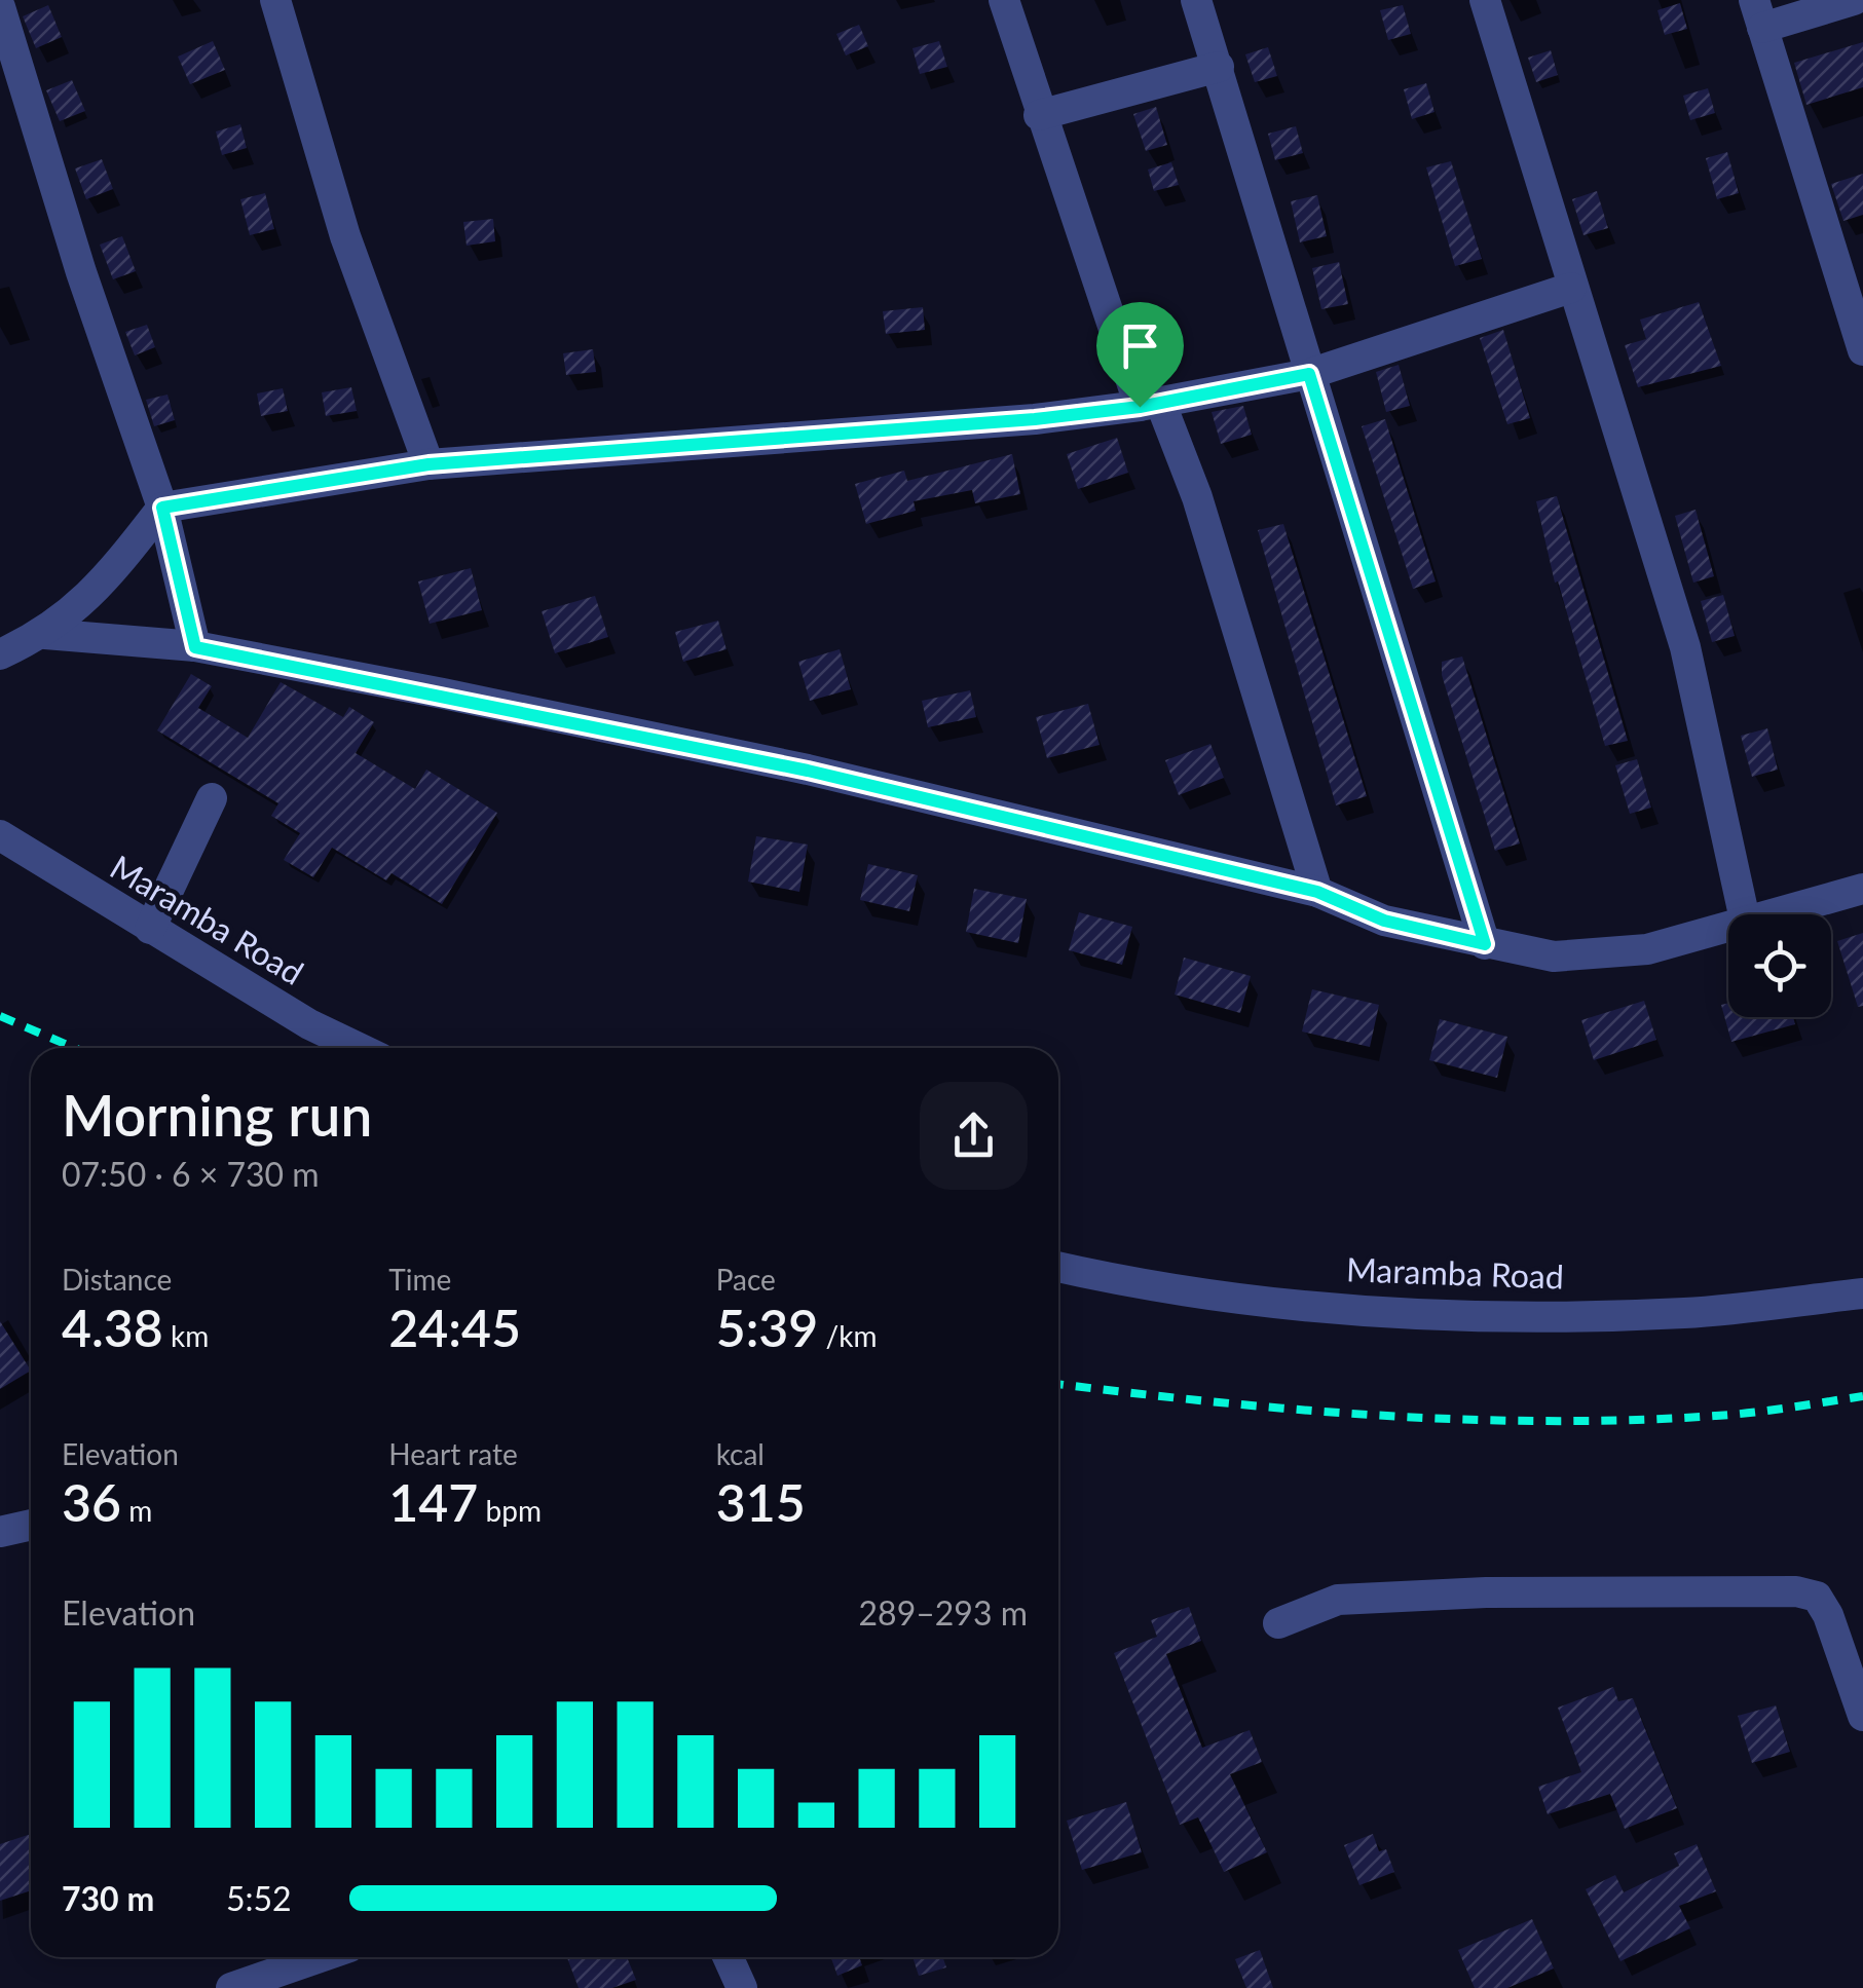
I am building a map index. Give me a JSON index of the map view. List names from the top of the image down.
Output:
{
  "streets": {
    "street": ["Maramba Road"]
  },
  "page": {
    "heading": ["Morning run", "07:50 · 6 × 730 m"],
    "stats": [
      ["Distance", "4.38 km"],
      ["Time", "24:45"],
      ["Pace", "5:39 /km"],
      ["Elevation", "36 m"],
      ["Heart rate", "147 bpm"],
      ["kcal", "315"]
    ],
    "chart": ["Elevation", "289–293 m"],
    "list": [
      {
        "name": "730 m",
        "note": "5:52"
      }
    ]
  }
}
